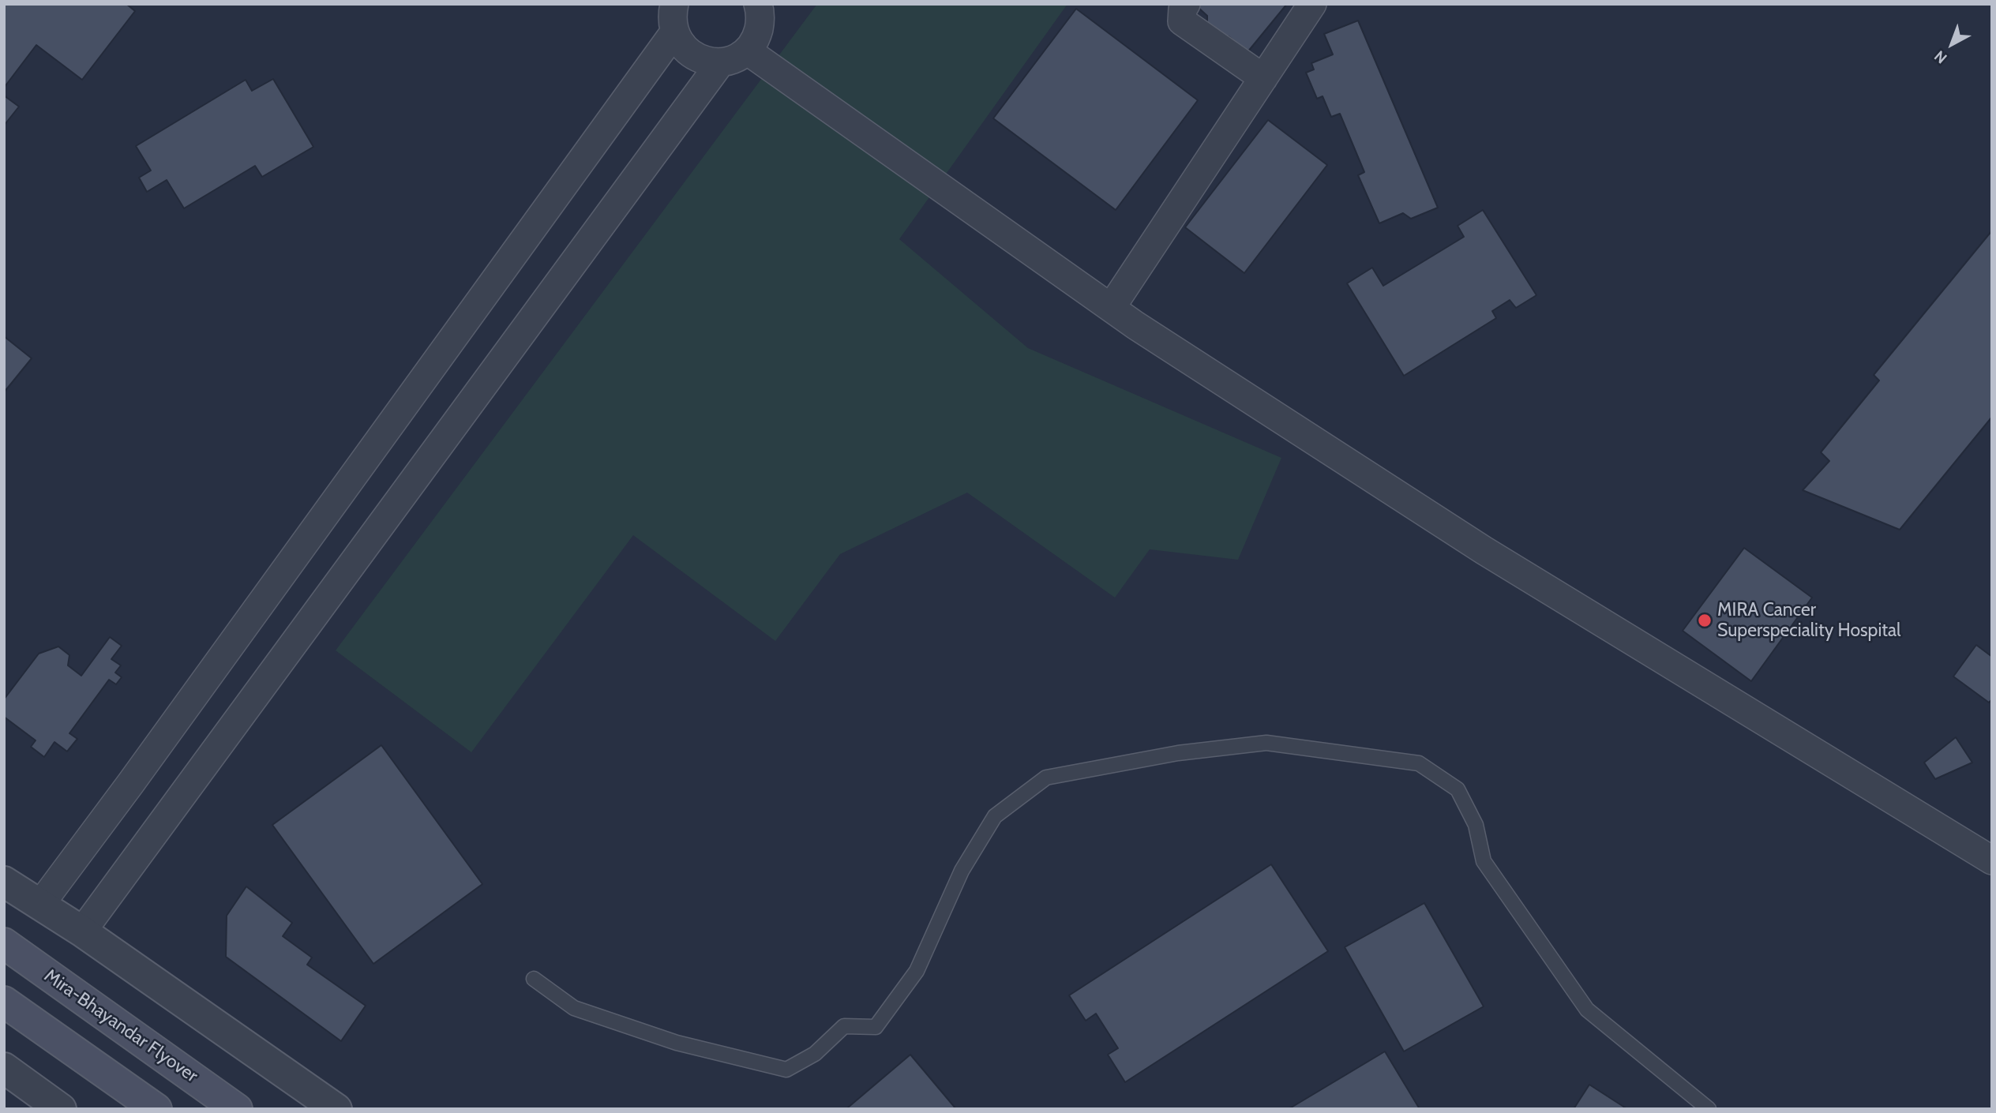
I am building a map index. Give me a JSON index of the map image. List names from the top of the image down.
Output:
{
  "streets": {
    "main road": ["Mira-Bhayandar Flyover"]
  },
  "places": ["MIRA Cancer Superspeciality Hospital"],
  "north": "bottom left"
}
